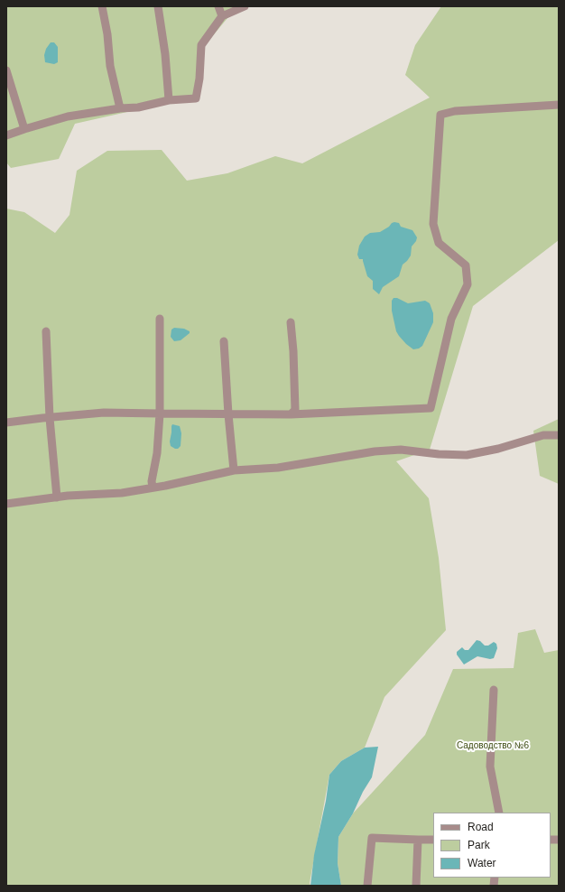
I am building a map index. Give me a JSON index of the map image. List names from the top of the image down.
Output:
{
  "parks": ["Садоводство №6"],
  "legend": ["Road", "Park", "Water"]
}
